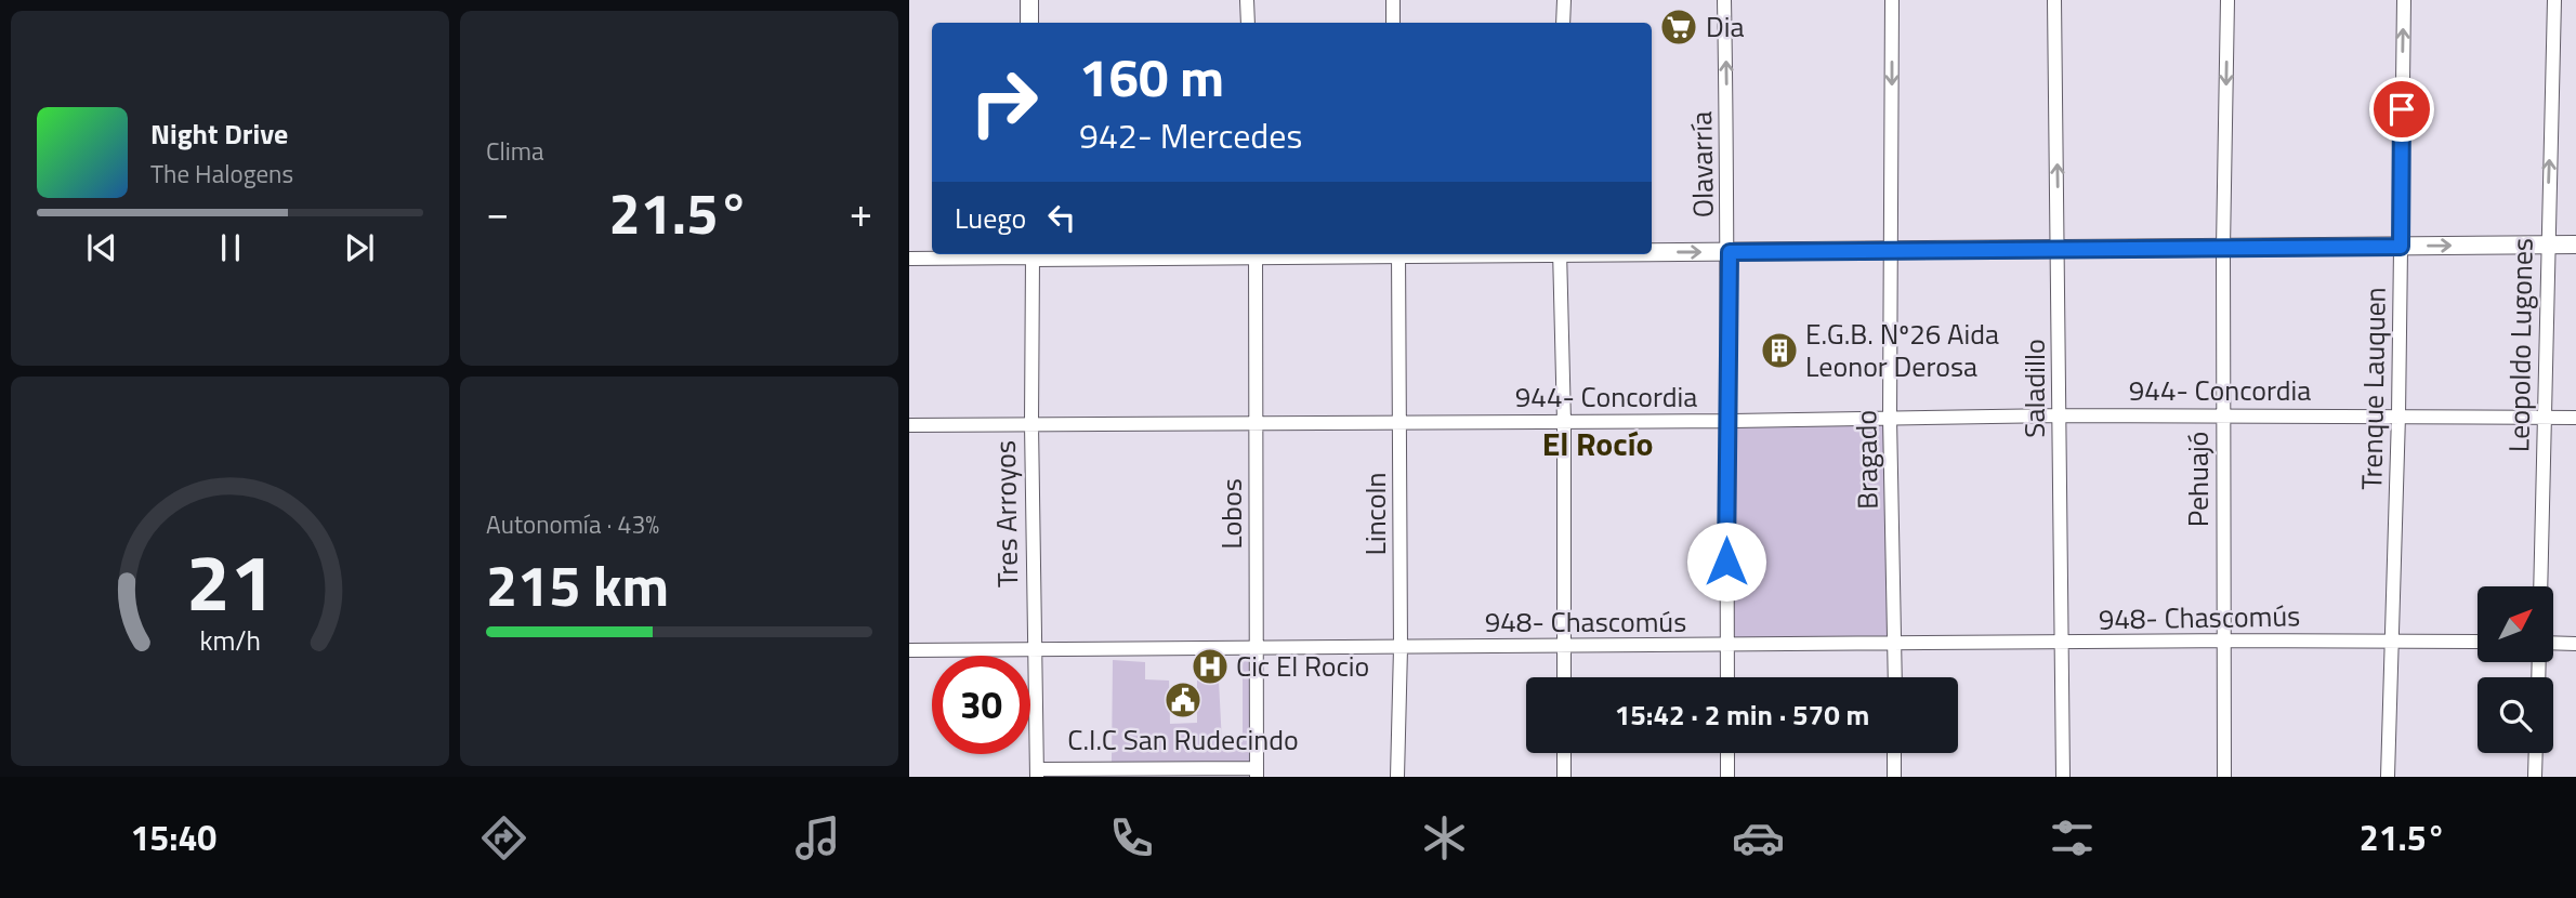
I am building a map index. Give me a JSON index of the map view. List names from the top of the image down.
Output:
{
  "streets": {
    "street": [
      "Olavarría",
      "Leopoldo Lugones",
      "Saladillo",
      "Trenque Lauquen",
      "944- Concordia",
      "Bragado",
      "Pehuajó",
      "Tres Arroyos",
      "Lobos",
      "Lincoln",
      "948- Chascomús"
    ]
  },
  "crossings": [
    ["Olavarría", "944- Concordia"],
    ["Olavarría", "948- Chascomús"],
    ["Leopoldo Lugones", "944- Concordia"],
    ["Saladillo", "944- Concordia"],
    ["Saladillo", "948- Chascomús"],
    ["Trenque Lauquen", "944- Concordia"],
    ["Trenque Lauquen", "948- Chascomús"],
    ["944- Concordia", "Bragado"],
    ["944- Concordia", "Pehuajó"],
    ["944- Concordia", "Tres Arroyos"],
    ["944- Concordia", "Lobos"],
    ["944- Concordia", "Lincoln"],
    ["Bragado", "948- Chascomús"],
    ["Pehuajó", "948- Chascomús"],
    ["Tres Arroyos", "948- Chascomús"],
    ["Lobos", "948- Chascomús"],
    ["Lincoln", "948- Chascomús"]
  ],
  "one_way": ["Olavarría", "Leopoldo Lugones", "Bragado"],
  "districts": ["El Rocío"],
  "places": {
    "supermarket": ["Dia"],
    "building": ["E.G.B. Nº26 Aida Leonor Derosa"],
    "hospital": ["Cic El Rocio"],
    "public building": ["C.I.C San Rudecindo"]
  },
  "north": "top right",
  "page": {
    "tile": [
      "Clima",
      ["Autonomía · 43%", "215 km"]
    ],
    "turn": ["160 m", "942- Mercedes"],
    "song": ["Night Drive", "The Halogens"],
    "heat": ["−", "21.5°", "+"],
    "then": "Luego",
    "limit": "30",
    "trip": "15:42 · 2 min · 570 m",
    "tabs": ["15:40", "21.5°"],
    "gauge": ["21", "km/h"]
  }
}
